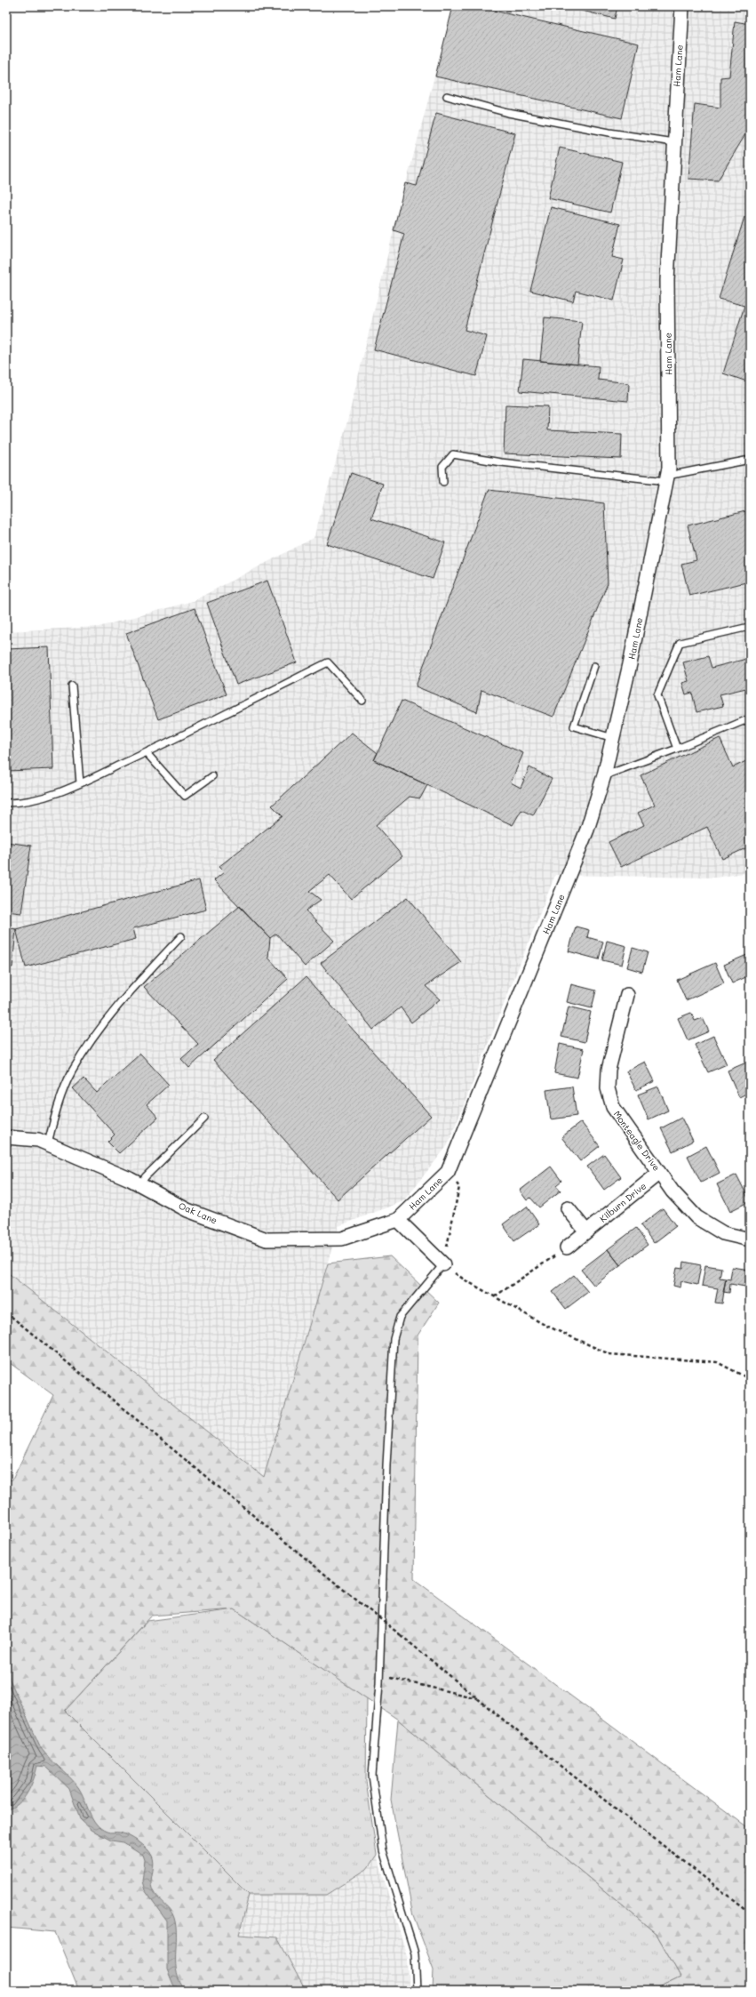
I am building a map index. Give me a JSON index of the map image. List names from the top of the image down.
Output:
{
  "streets": {
    "street": [
      "Ham Lane",
      "Monteagle Drive",
      "Kilburn Drive",
      "Oak Lane"
    ]
  },
  "crossings": [
    ["Ham Lane", "Oak Lane"],
    ["Monteagle Drive", "Kilburn Drive"]
  ]
}
